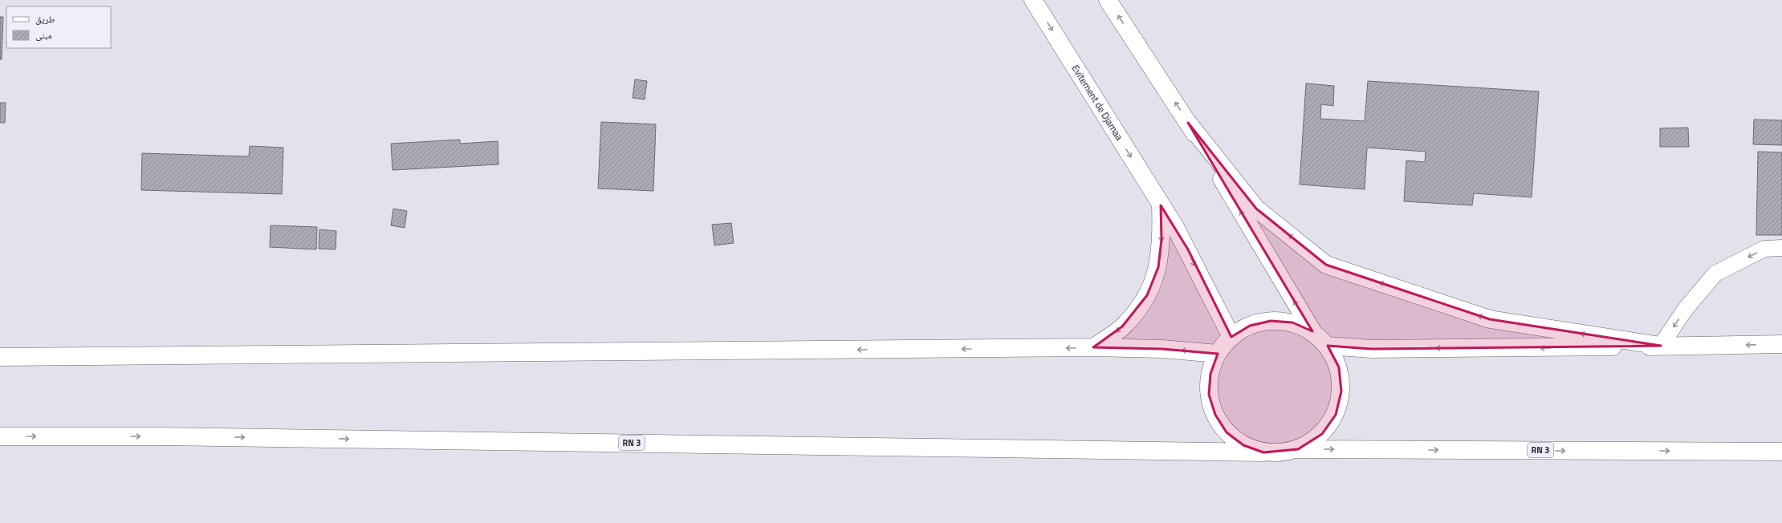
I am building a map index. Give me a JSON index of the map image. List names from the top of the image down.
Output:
{
  "streets": {
    "main road": ["Evitement de Djamaa", "RN 3"]
  },
  "legend": ["طريق", "مبنى"]
}
